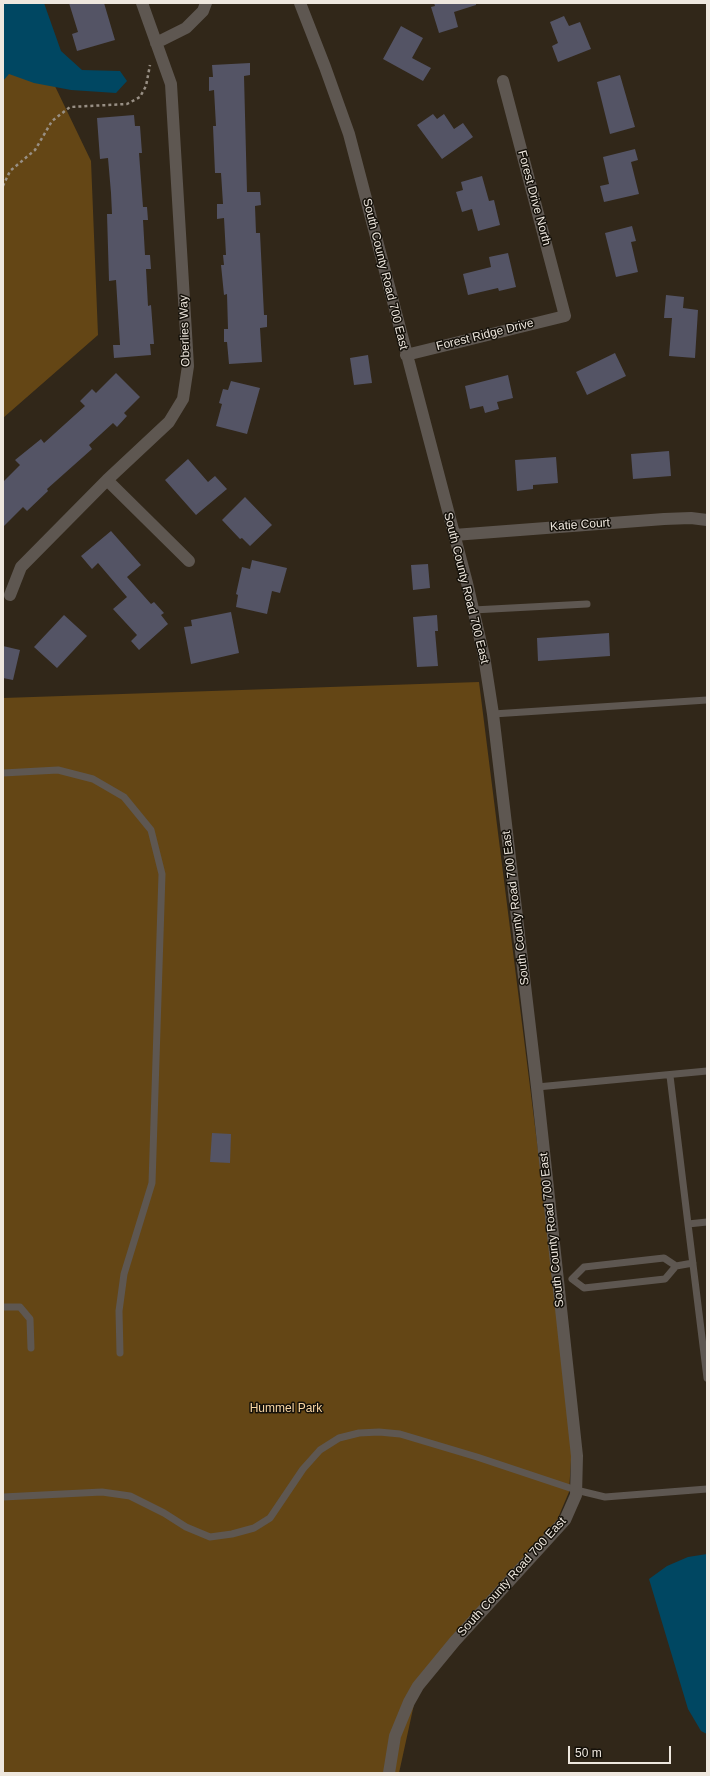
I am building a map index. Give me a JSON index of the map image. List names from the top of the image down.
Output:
{
  "streets": {
    "street": [
      "Forest Drive North",
      "South County Road 700 East",
      "Oberlies Way",
      "Forest Ridge Drive",
      "Katie Court"
    ]
  },
  "crossings": [
    ["Forest Drive North", "Forest Ridge Drive"],
    ["South County Road 700 East", "Forest Ridge Drive"],
    ["South County Road 700 East", "Katie Court"]
  ],
  "parks": ["Hummel Park"],
  "scale_bar": "50 m"
}
